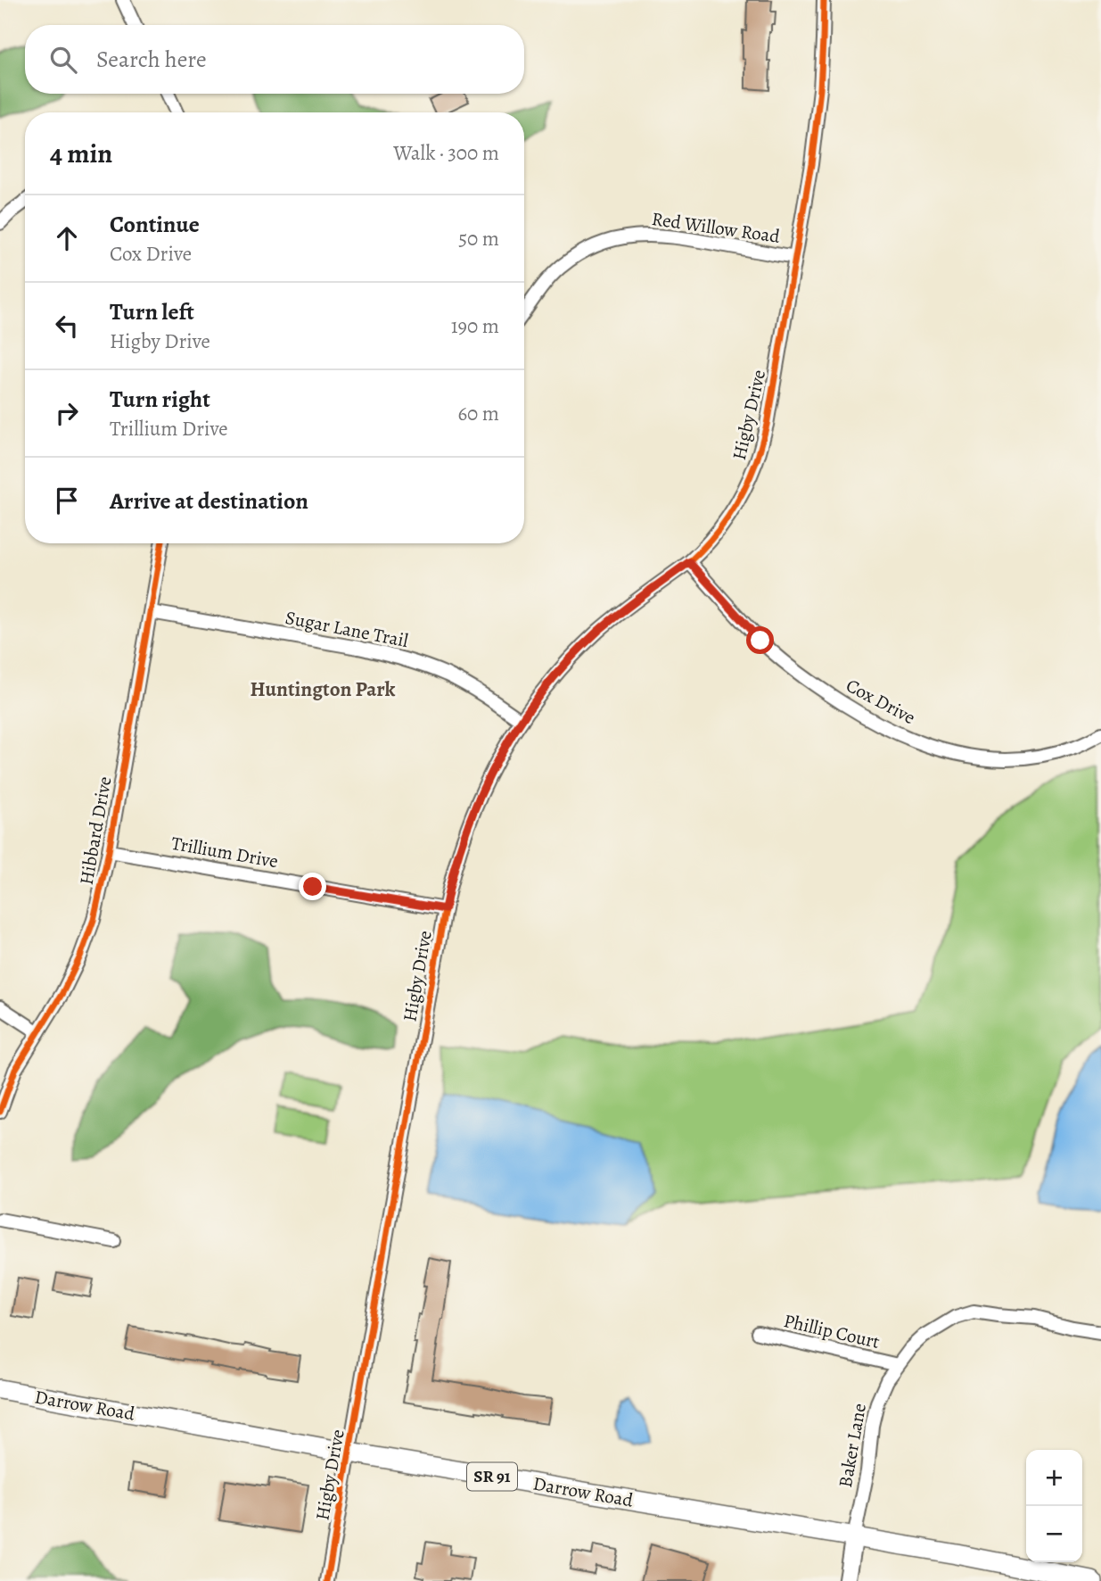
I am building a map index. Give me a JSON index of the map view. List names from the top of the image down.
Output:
{
  "streets": {
    "main road": ["Darrow Road", "SR 91"],
    "street": [
      "Red Willow Road",
      "Higby Drive",
      "Sugar Lane Trail",
      "Cox Drive",
      "Hibbard Drive",
      "Trillium Drive",
      "Phillip Court",
      "Baker Lane"
    ]
  },
  "crossings": [
    ["Red Willow Road", "Higby Drive"],
    ["Higby Drive", "Sugar Lane Trail"],
    ["Higby Drive", "Cox Drive"],
    ["Higby Drive", "Trillium Drive"],
    ["Higby Drive", "Darrow Road"],
    ["Sugar Lane Trail", "Hibbard Drive"],
    ["Hibbard Drive", "Trillium Drive"],
    ["Phillip Court", "Baker Lane"],
    ["Darrow Road", "Baker Lane"]
  ],
  "districts": ["Huntington Park"],
  "page": {
    "search": "Search here",
    "heading": ["4 min", "Walk · 300 m"],
    "list": [
      ["Continue", "Cox Drive", "50 m"],
      ["Turn left", "Higby Drive", "190 m"],
      ["Turn right", "Trillium Drive", "60 m"],
      "Arrive at destination"
    ],
    "map_buttons": ["+", "−"]
  }
}
